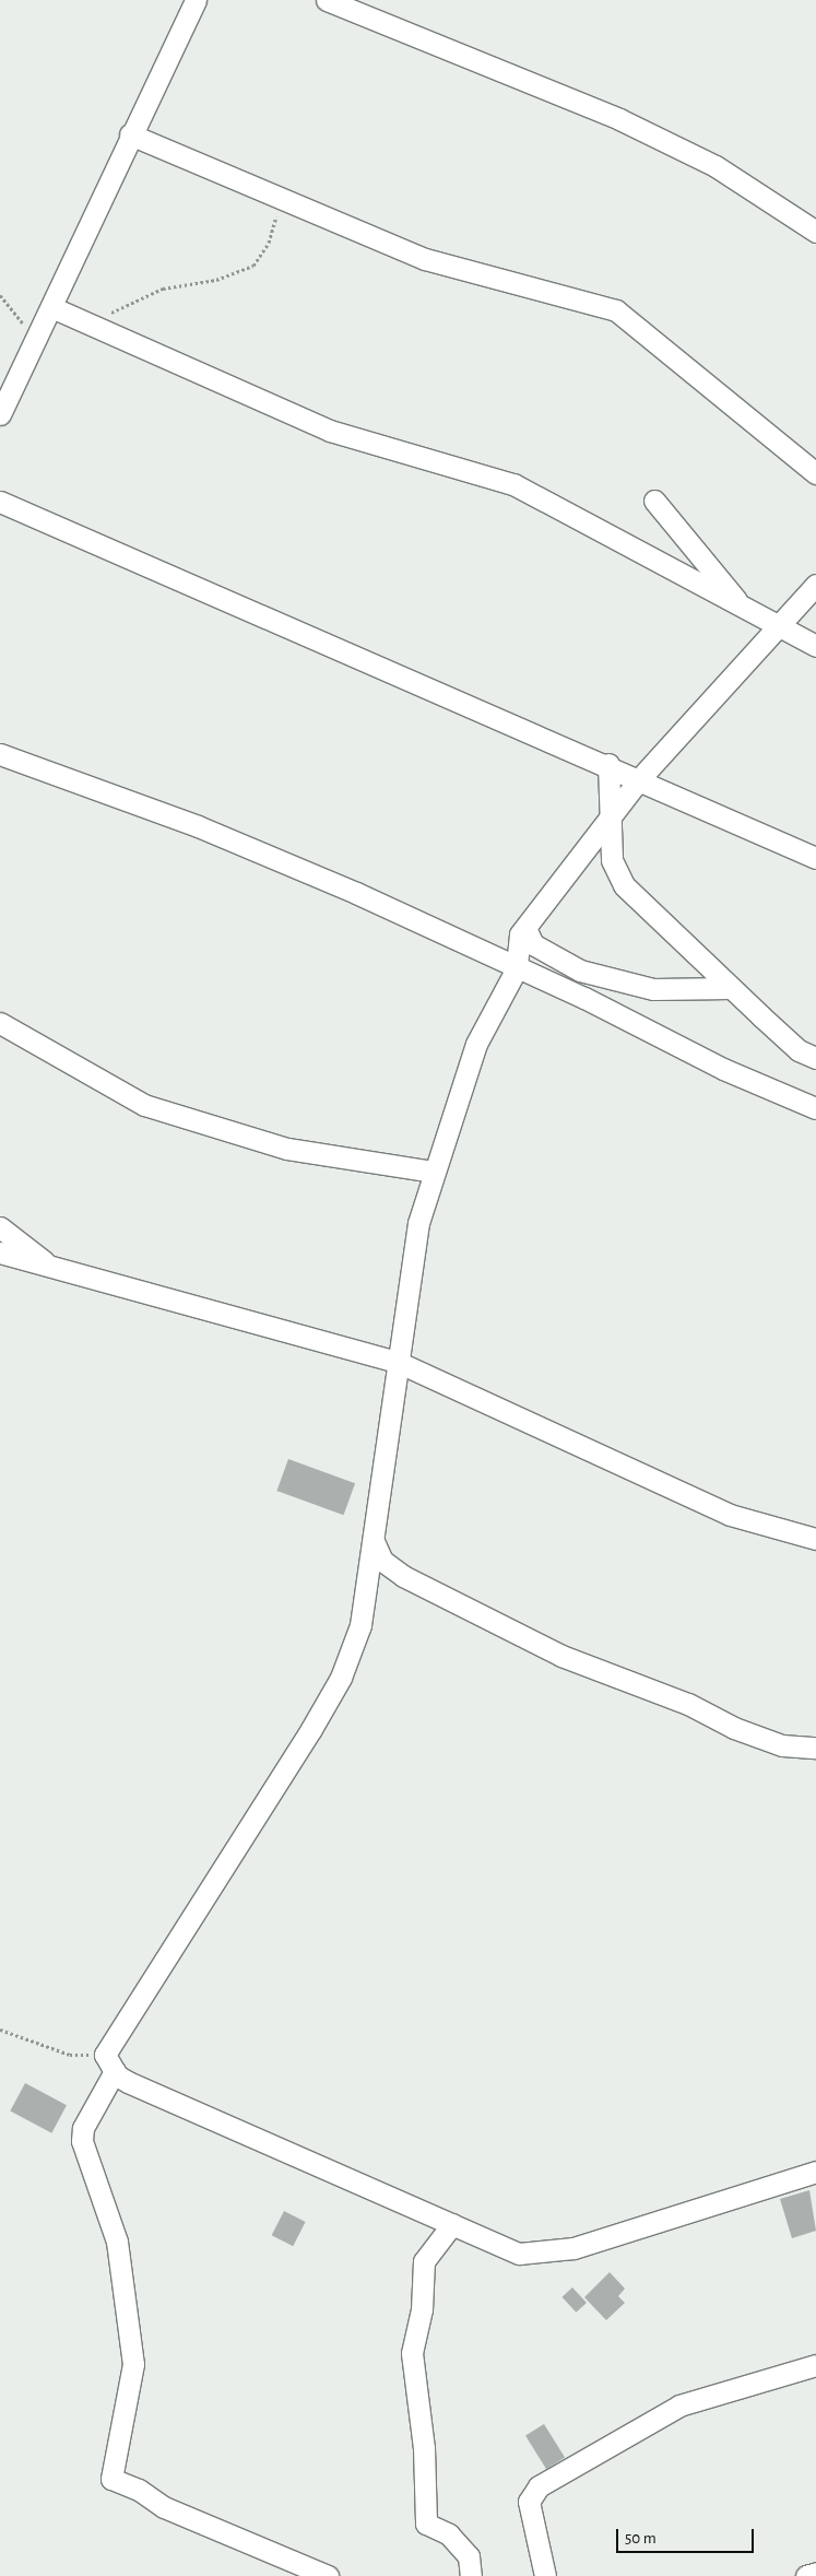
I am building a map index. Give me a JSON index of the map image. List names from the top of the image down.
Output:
{
  "scale_bar": "50 m"
}
